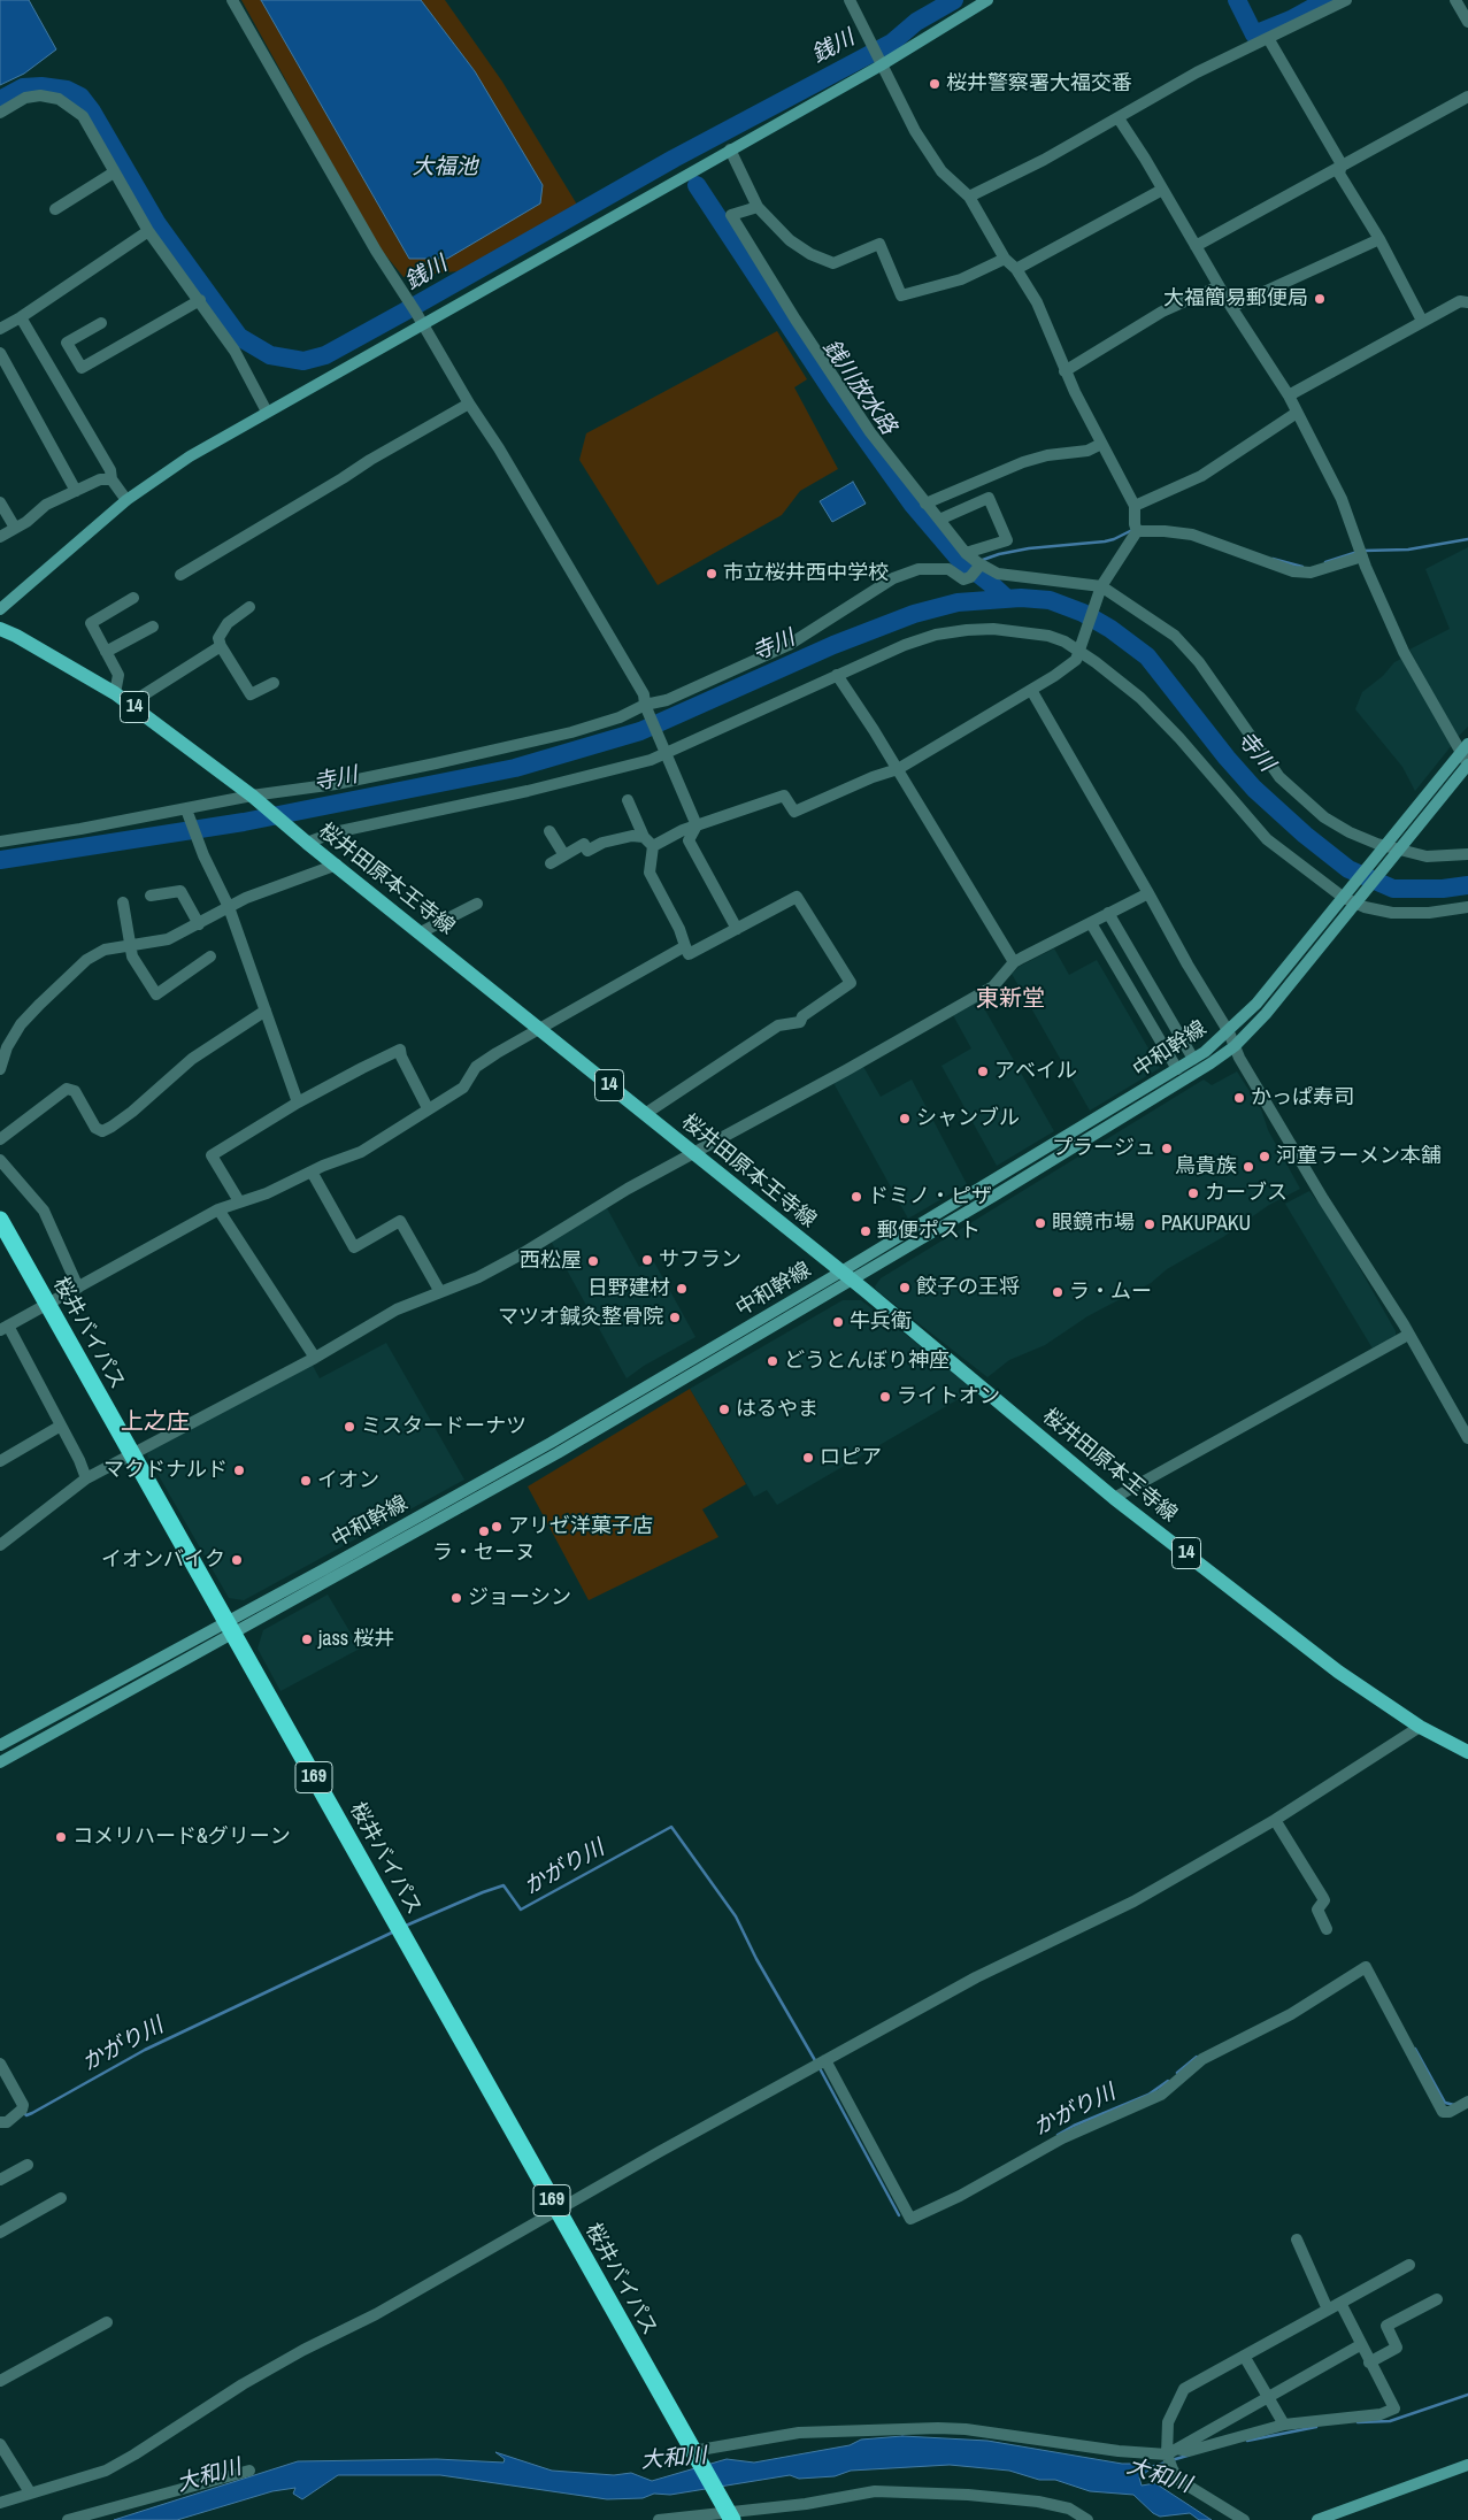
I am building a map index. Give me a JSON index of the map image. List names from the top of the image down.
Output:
{
  "streets": {
    "highway": ["桜井バイパス", "169"],
    "main road": ["14", "桜井田原本王寺線", "中和幹線"]
  },
  "crossings": [
    ["桜井田原本王寺線", "中和幹線"],
    ["中和幹線", "桜井バイパス"]
  ],
  "districts": ["東新堂", "上之庄"],
  "water": [
    "銭川",
    "大福池",
    "銭川放水路",
    "寺川",
    "かがり川",
    "大和川"
  ],
  "places": [
    "桜井警察署大福交番",
    "大福簡易郵便局",
    "市立桜井西中学校",
    "アベイル",
    "かっぱ寿司",
    "シャンブル",
    "プラージュ",
    "河童ラーメン本舗",
    "鳥貴族",
    "カーブス",
    "ドミノ・ピザ",
    "眼鏡市場",
    "PAKUPAKU",
    "郵便ポスト",
    "サフラン",
    "西松屋",
    "餃子の王将",
    "日野建材",
    "ラ・ムー",
    "マツオ鍼灸整骨院",
    "牛兵衛",
    "どうとんぼり神座",
    "ライトオン",
    "はるやま",
    "ミスタードーナツ",
    "ロピア",
    "マクドナルド",
    "イオン",
    "アリゼ洋菓子店",
    "ラ・セーヌ",
    "イオンバイク",
    "ジョーシン",
    "jass 桜井",
    "コメリハード&グリーン"
  ]
}
